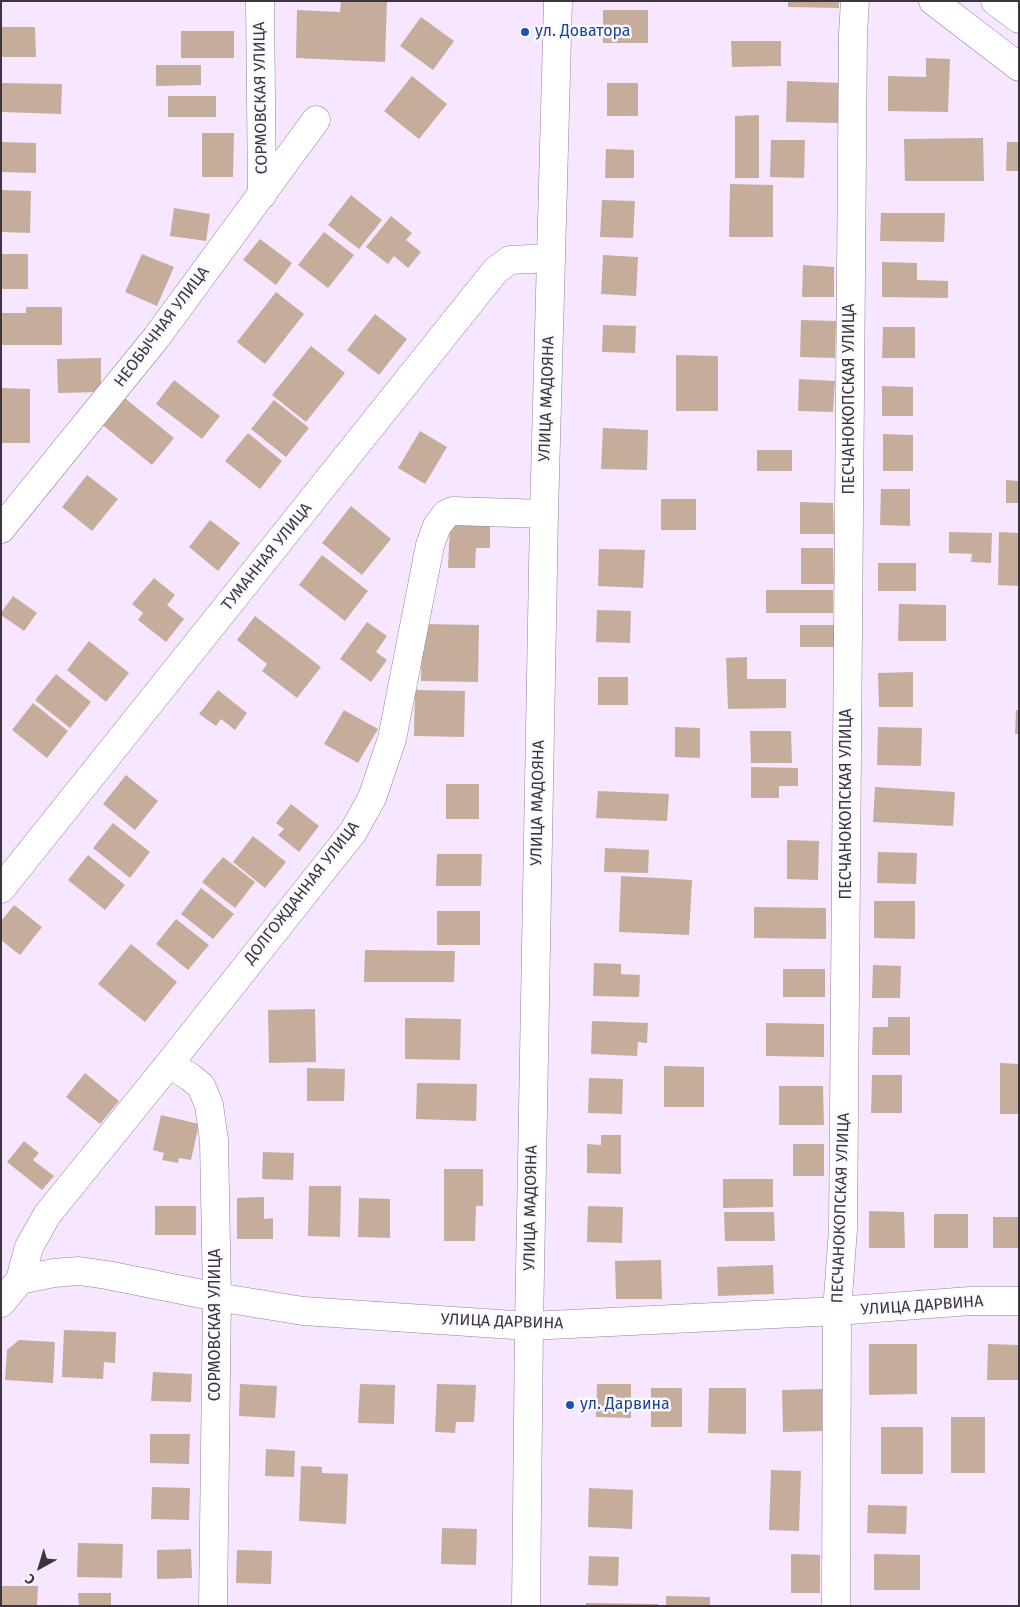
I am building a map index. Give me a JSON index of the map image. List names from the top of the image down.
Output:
{
  "streets": {
    "street": [
      "СОРМОВСКАЯ УЛИЦА",
      "НЕОБЫЧНАЯ УЛИЦА",
      "УЛИЦА МАДОЯНА",
      "ПЕСЧАНОКОПСКАЯ УЛИЦА",
      "ТУМАННАЯ УЛИЦА",
      "ДОЛГОЖДАННАЯ УЛИЦА",
      "УЛИЦА ДАРВИНА"
    ]
  },
  "crossings": [
    ["СОРМОВСКАЯ УЛИЦА", "НЕОБЫЧНАЯ УЛИЦА"],
    ["СОРМОВСКАЯ УЛИЦА", "ДОЛГОЖДАННАЯ УЛИЦА"],
    ["СОРМОВСКАЯ УЛИЦА", "УЛИЦА ДАРВИНА"],
    ["УЛИЦА МАДОЯНА", "ТУМАННАЯ УЛИЦА"],
    ["УЛИЦА МАДОЯНА", "ДОЛГОЖДАННАЯ УЛИЦА"],
    ["УЛИЦА МАДОЯНА", "УЛИЦА ДАРВИНА"],
    ["ПЕСЧАНОКОПСКАЯ УЛИЦА", "УЛИЦА ДАРВИНА"],
    ["ДОЛГОЖДАННАЯ УЛИЦА", "УЛИЦА ДАРВИНА"]
  ],
  "places": ["ул. Доватора", "ул. Дарвина"],
  "north": "bottom left"
}
